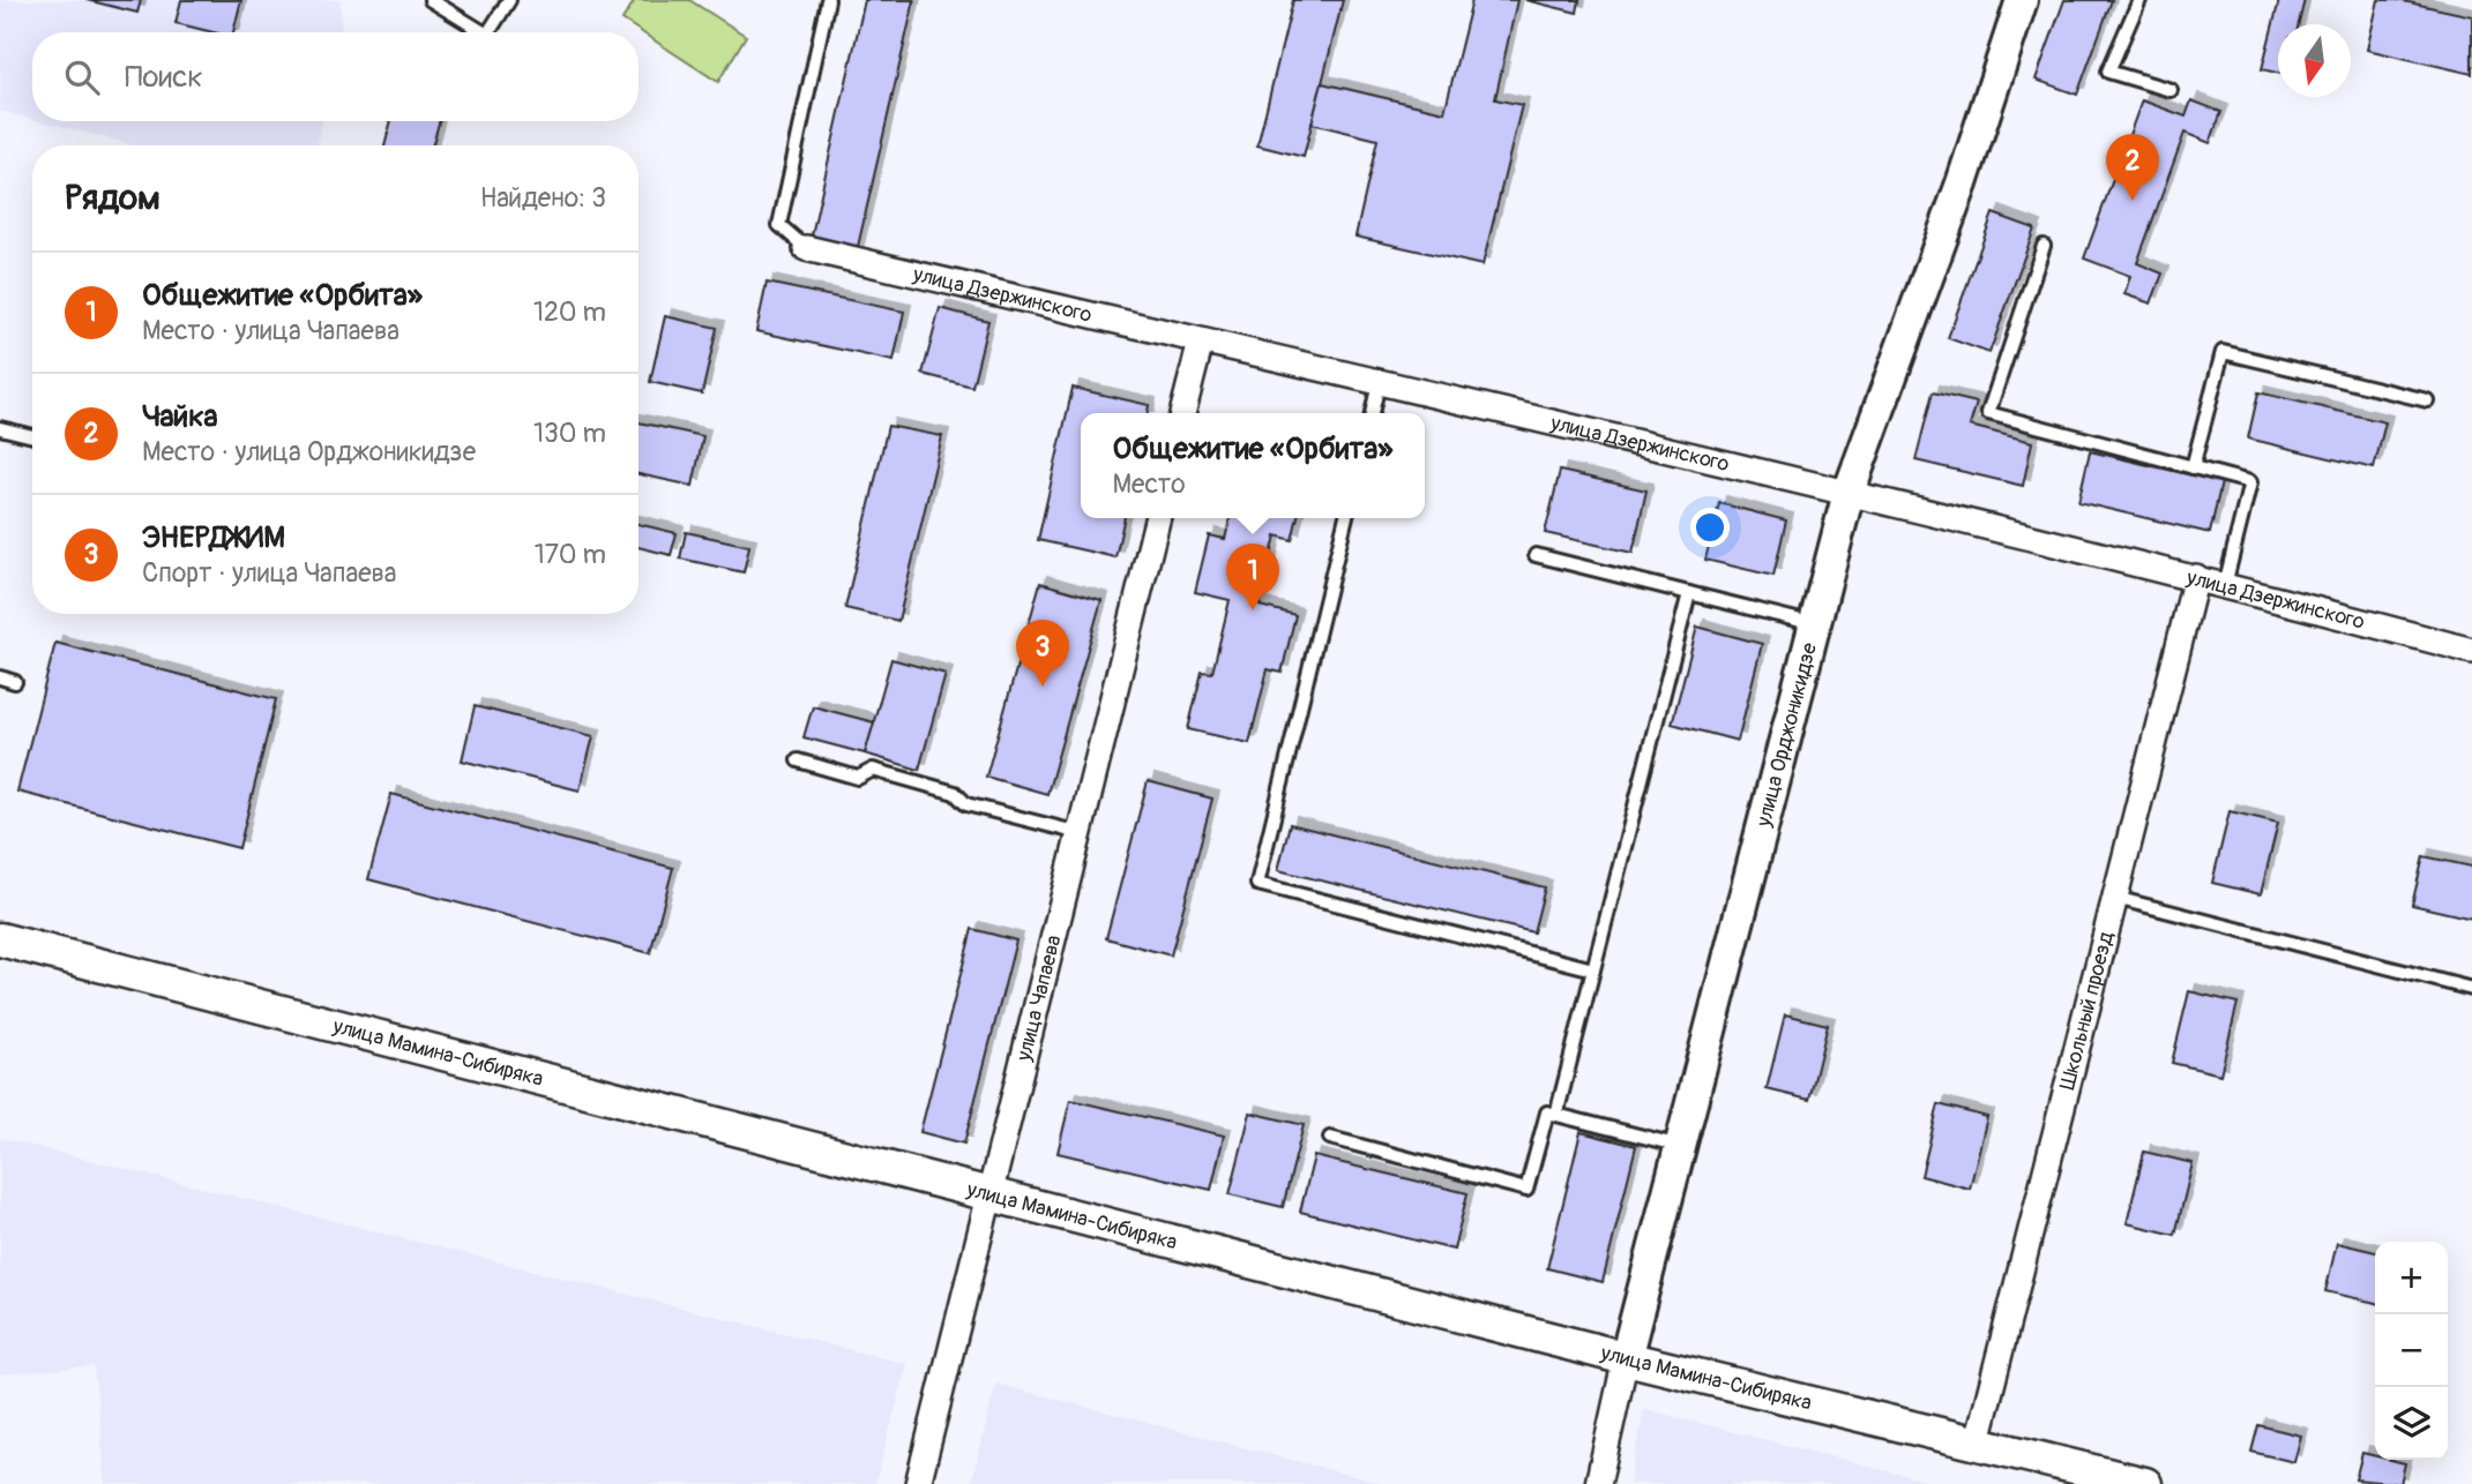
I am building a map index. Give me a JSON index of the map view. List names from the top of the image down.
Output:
{
  "streets": {
    "main road": ["улица Мамина-Сибиряка"],
    "street": [
      "улица Дзержинского",
      "улица Орджоникидзе",
      "улица Чапаева",
      "Школьный проезд"
    ]
  },
  "crossings": [
    ["улица Дзержинского", "улица Орджоникидзе"],
    ["улица Дзержинского", "Школьный проезд"],
    ["улица Орджоникидзе", "улица Мамина-Сибиряка"],
    ["улица Чапаева", "улица Мамина-Сибиряка"],
    ["Школьный проезд", "улица Мамина-Сибиряка"]
  ],
  "north": "bottom",
  "page": {
    "search": "Поиск",
    "pins": ["2", "1", "3"],
    "heading": ["Рядом", "Найдено: 3"],
    "list": [
      {
        "mark": "1",
        "name": "Общежитие «Орбита»",
        "note": "Место · улица Чапаева",
        "value": "120 m"
      },
      {
        "mark": "2",
        "name": "Чайка",
        "note": "Место · улица Орджоникидзе",
        "value": "130 m"
      },
      {
        "mark": "3",
        "name": "ЭНЕРДЖИМ",
        "note": "Спорт · улица Чапаева",
        "value": "170 m"
      }
    ],
    "popup": ["Общежитие «Орбита»", "Место"],
    "map_buttons": ["+", "−"]
  }
}
